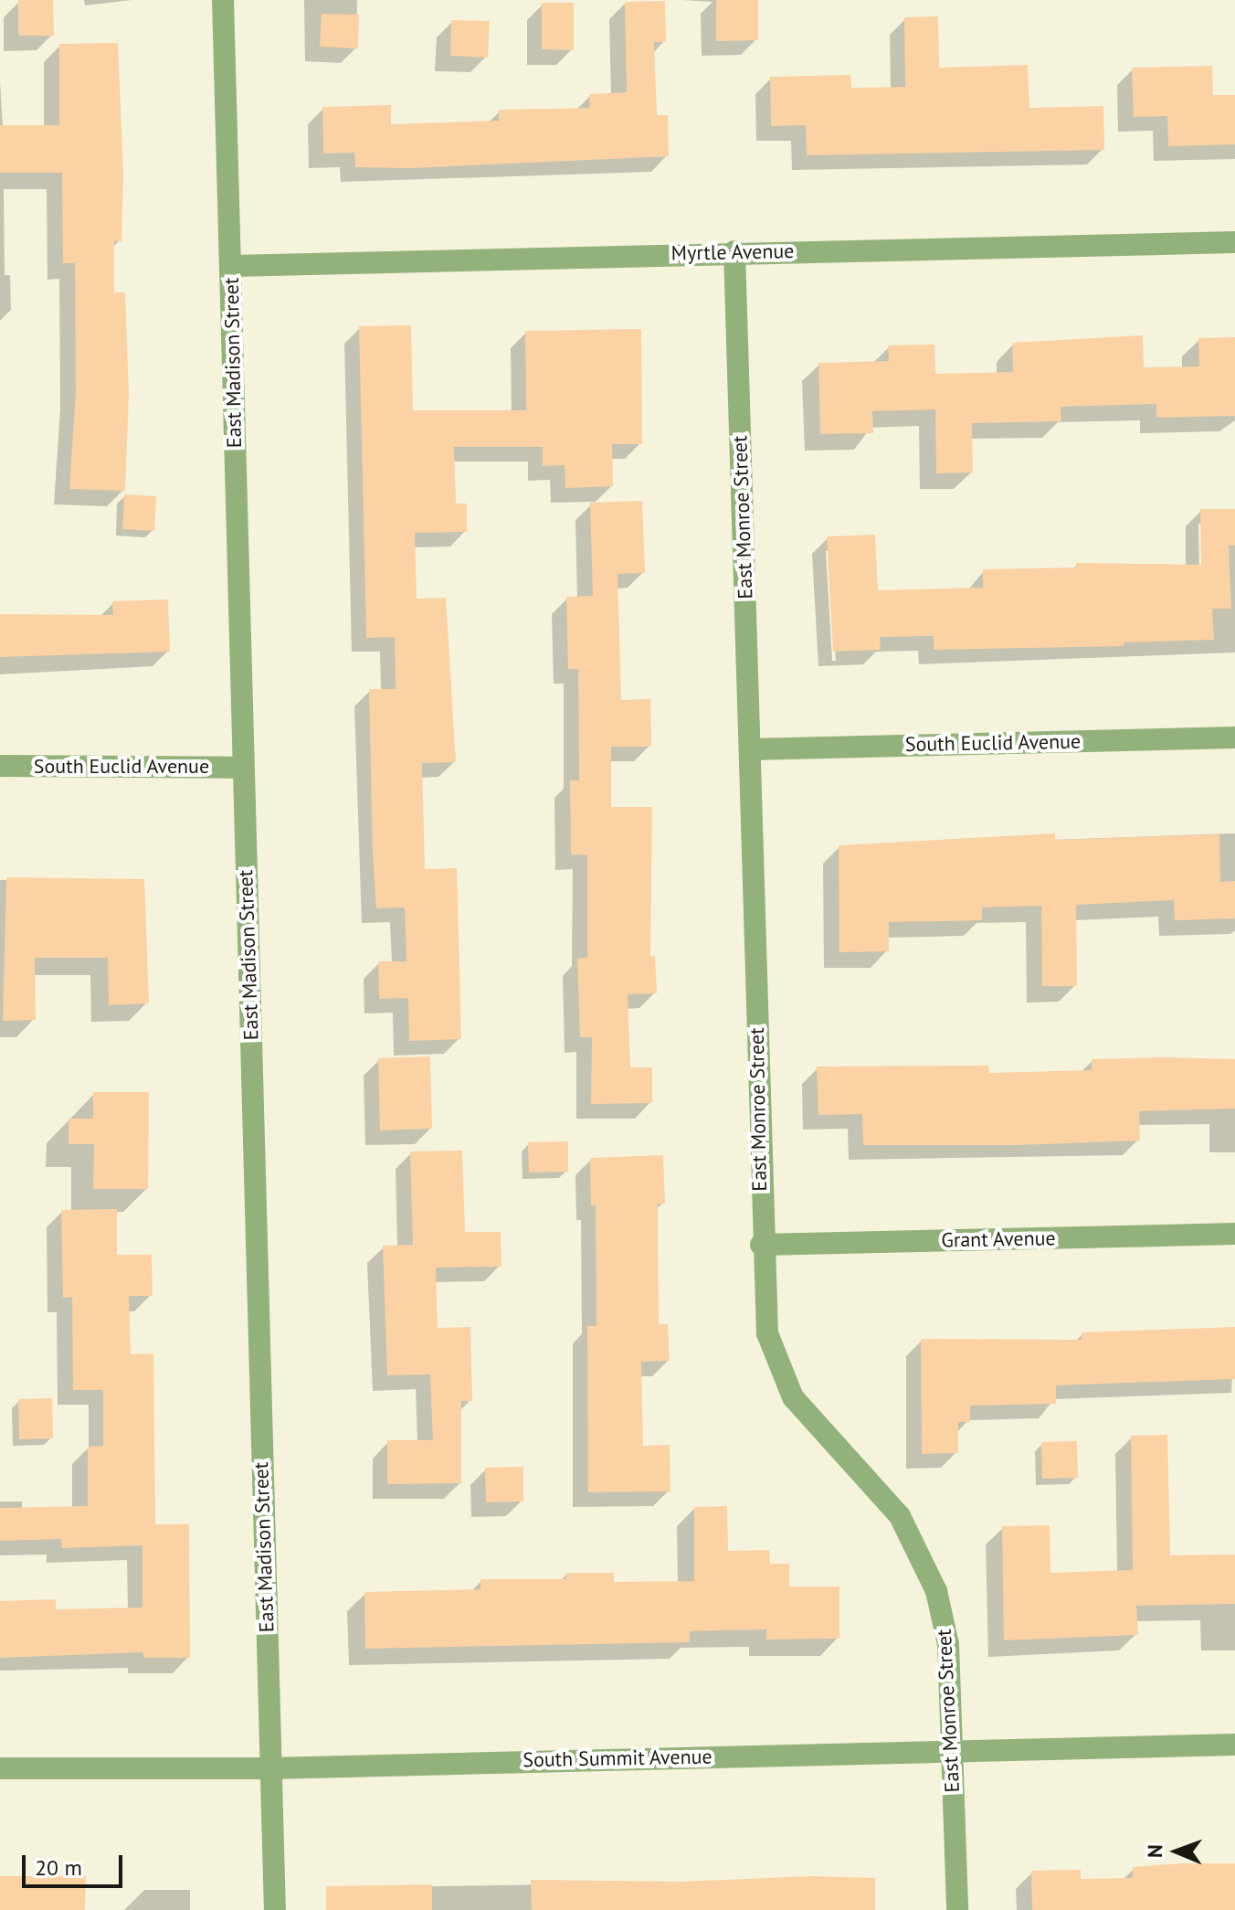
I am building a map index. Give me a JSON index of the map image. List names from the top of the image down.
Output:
{
  "streets": {
    "street": [
      "Myrtle Avenue",
      "East Madison Street",
      "East Monroe Street",
      "South Euclid Avenue",
      "Grant Avenue",
      "South Summit Avenue"
    ]
  },
  "crossings": [
    ["Myrtle Avenue", "East Madison Street"],
    ["Myrtle Avenue", "East Monroe Street"],
    ["East Madison Street", "South Euclid Avenue"],
    ["East Madison Street", "South Summit Avenue"],
    ["East Monroe Street", "South Euclid Avenue"],
    ["East Monroe Street", "Grant Avenue"],
    ["East Monroe Street", "South Summit Avenue"]
  ],
  "scale_bar": "20 m",
  "north": "left"
}
